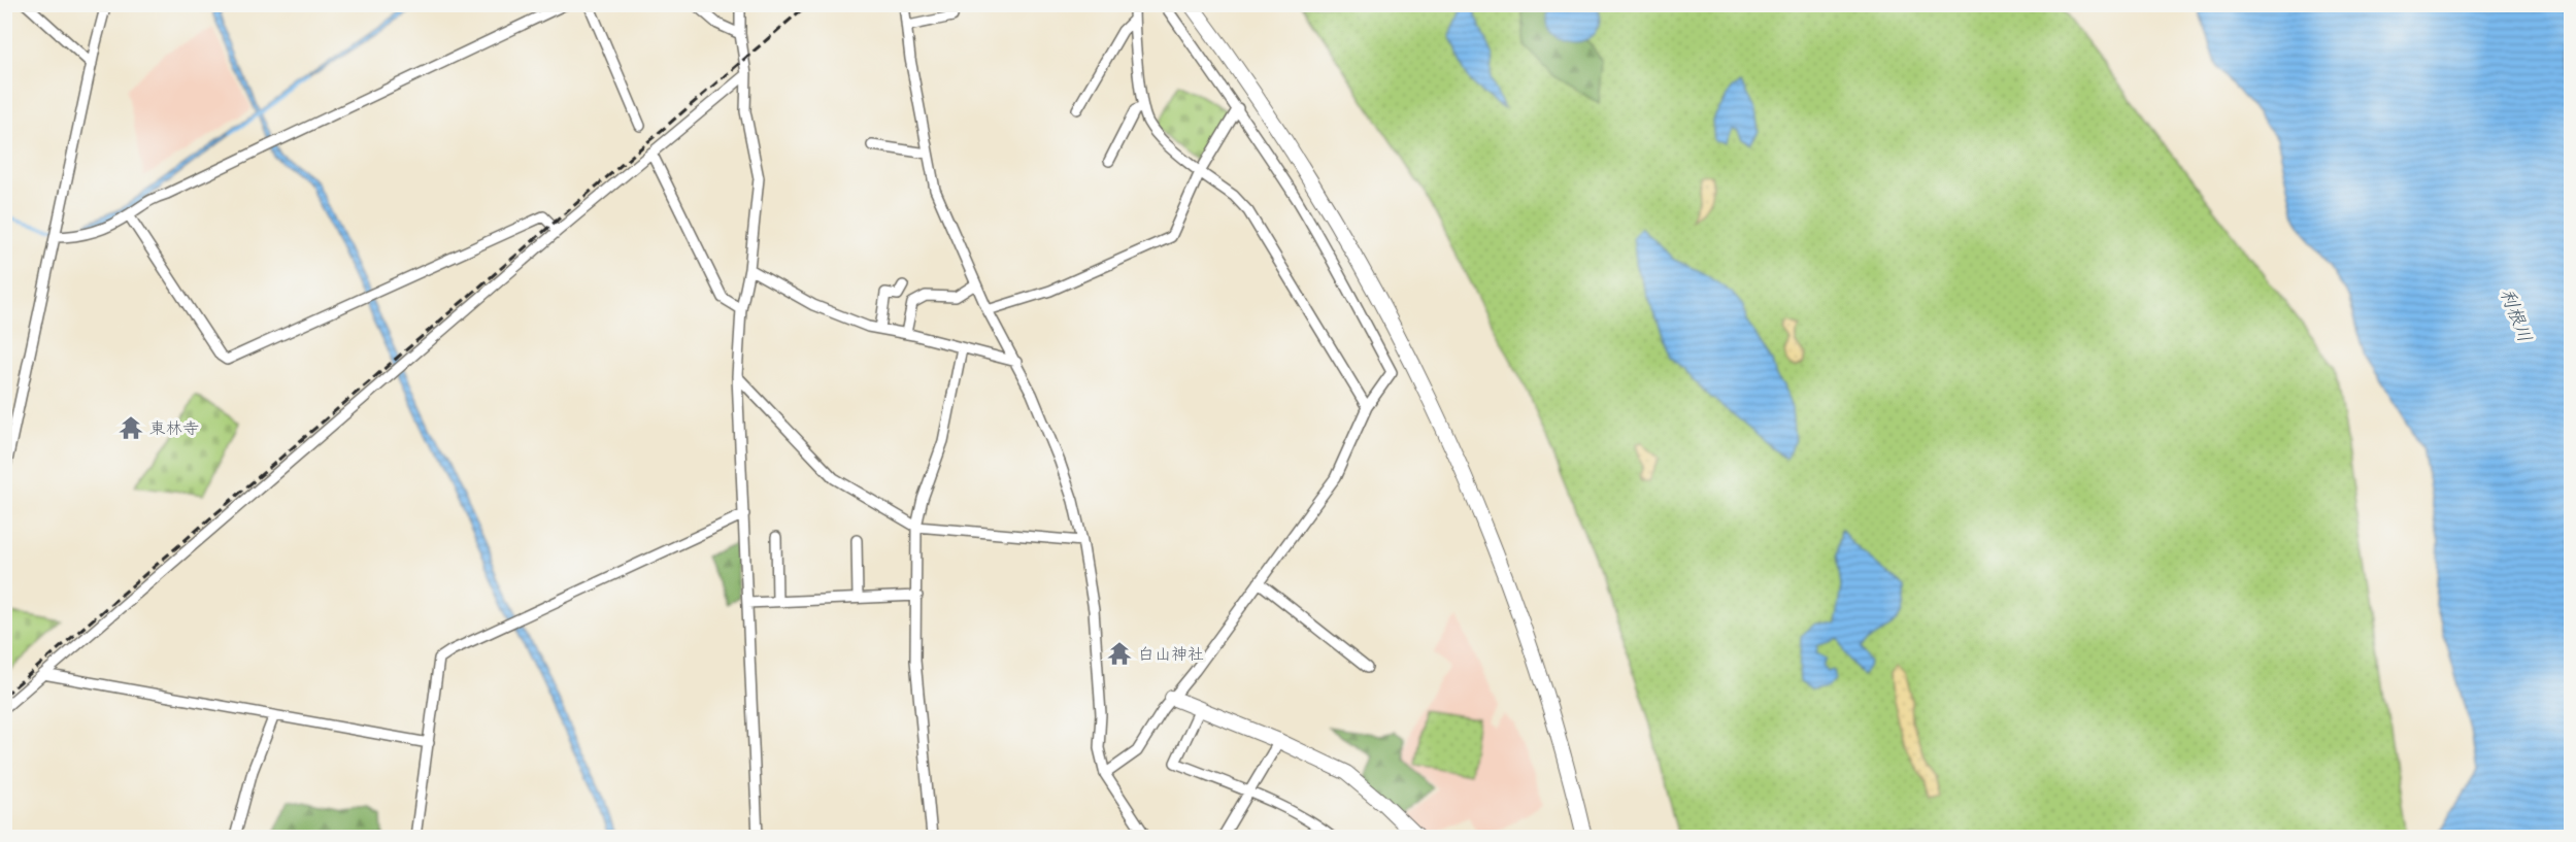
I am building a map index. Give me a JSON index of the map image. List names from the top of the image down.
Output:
{
  "water": ["利根川"],
  "places": {
    "temple": ["東林寺", "白山神社"]
  }
}
